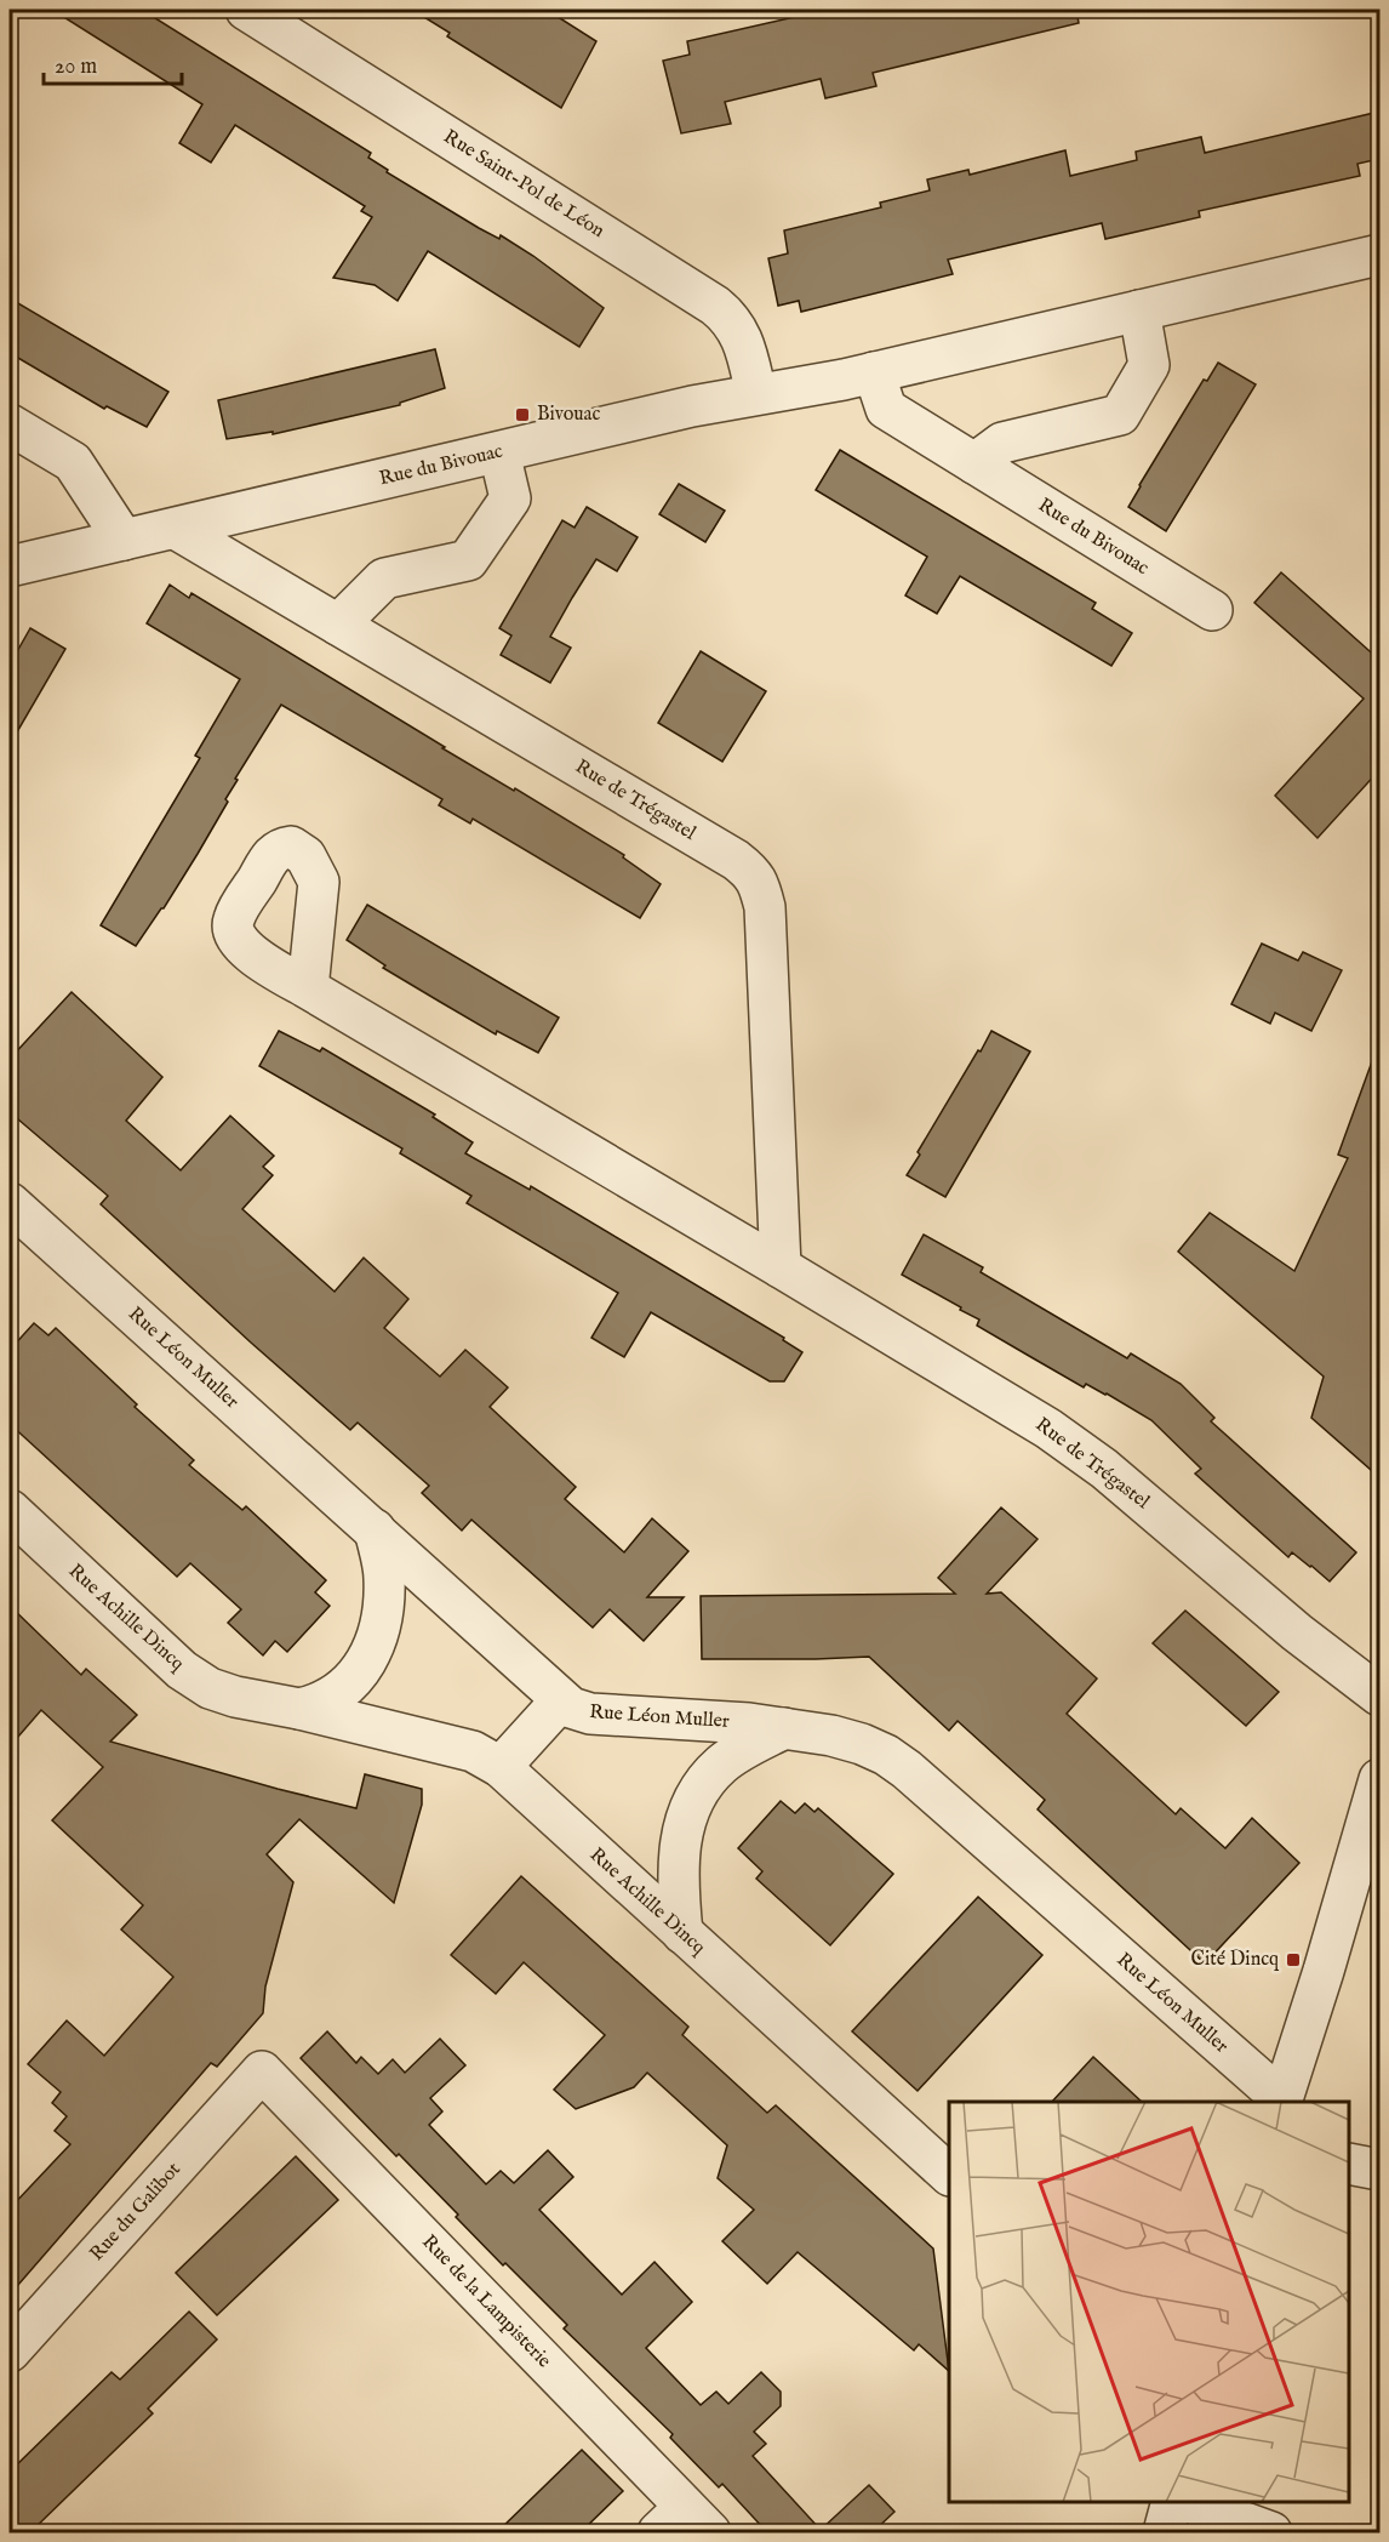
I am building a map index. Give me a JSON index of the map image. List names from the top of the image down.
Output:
{
  "streets": {
    "street": [
      "Rue Saint-Pol de Léon",
      "Rue du Bivouac",
      "Rue de Trégastel",
      "Rue Léon Muller",
      "Rue Achille Dincq",
      "Rue du Galibot",
      "Rue de la Lampisterie"
    ]
  },
  "crossings": [
    ["Rue Saint-Pol de Léon", "Rue du Bivouac"],
    ["Rue du Bivouac", "Rue de Trégastel"],
    ["Rue du Galibot", "Rue de la Lampisterie"]
  ],
  "places": {
    "transit": ["Bivouac", "Cité Dincq"]
  },
  "scale_bar": "20 m"
}
